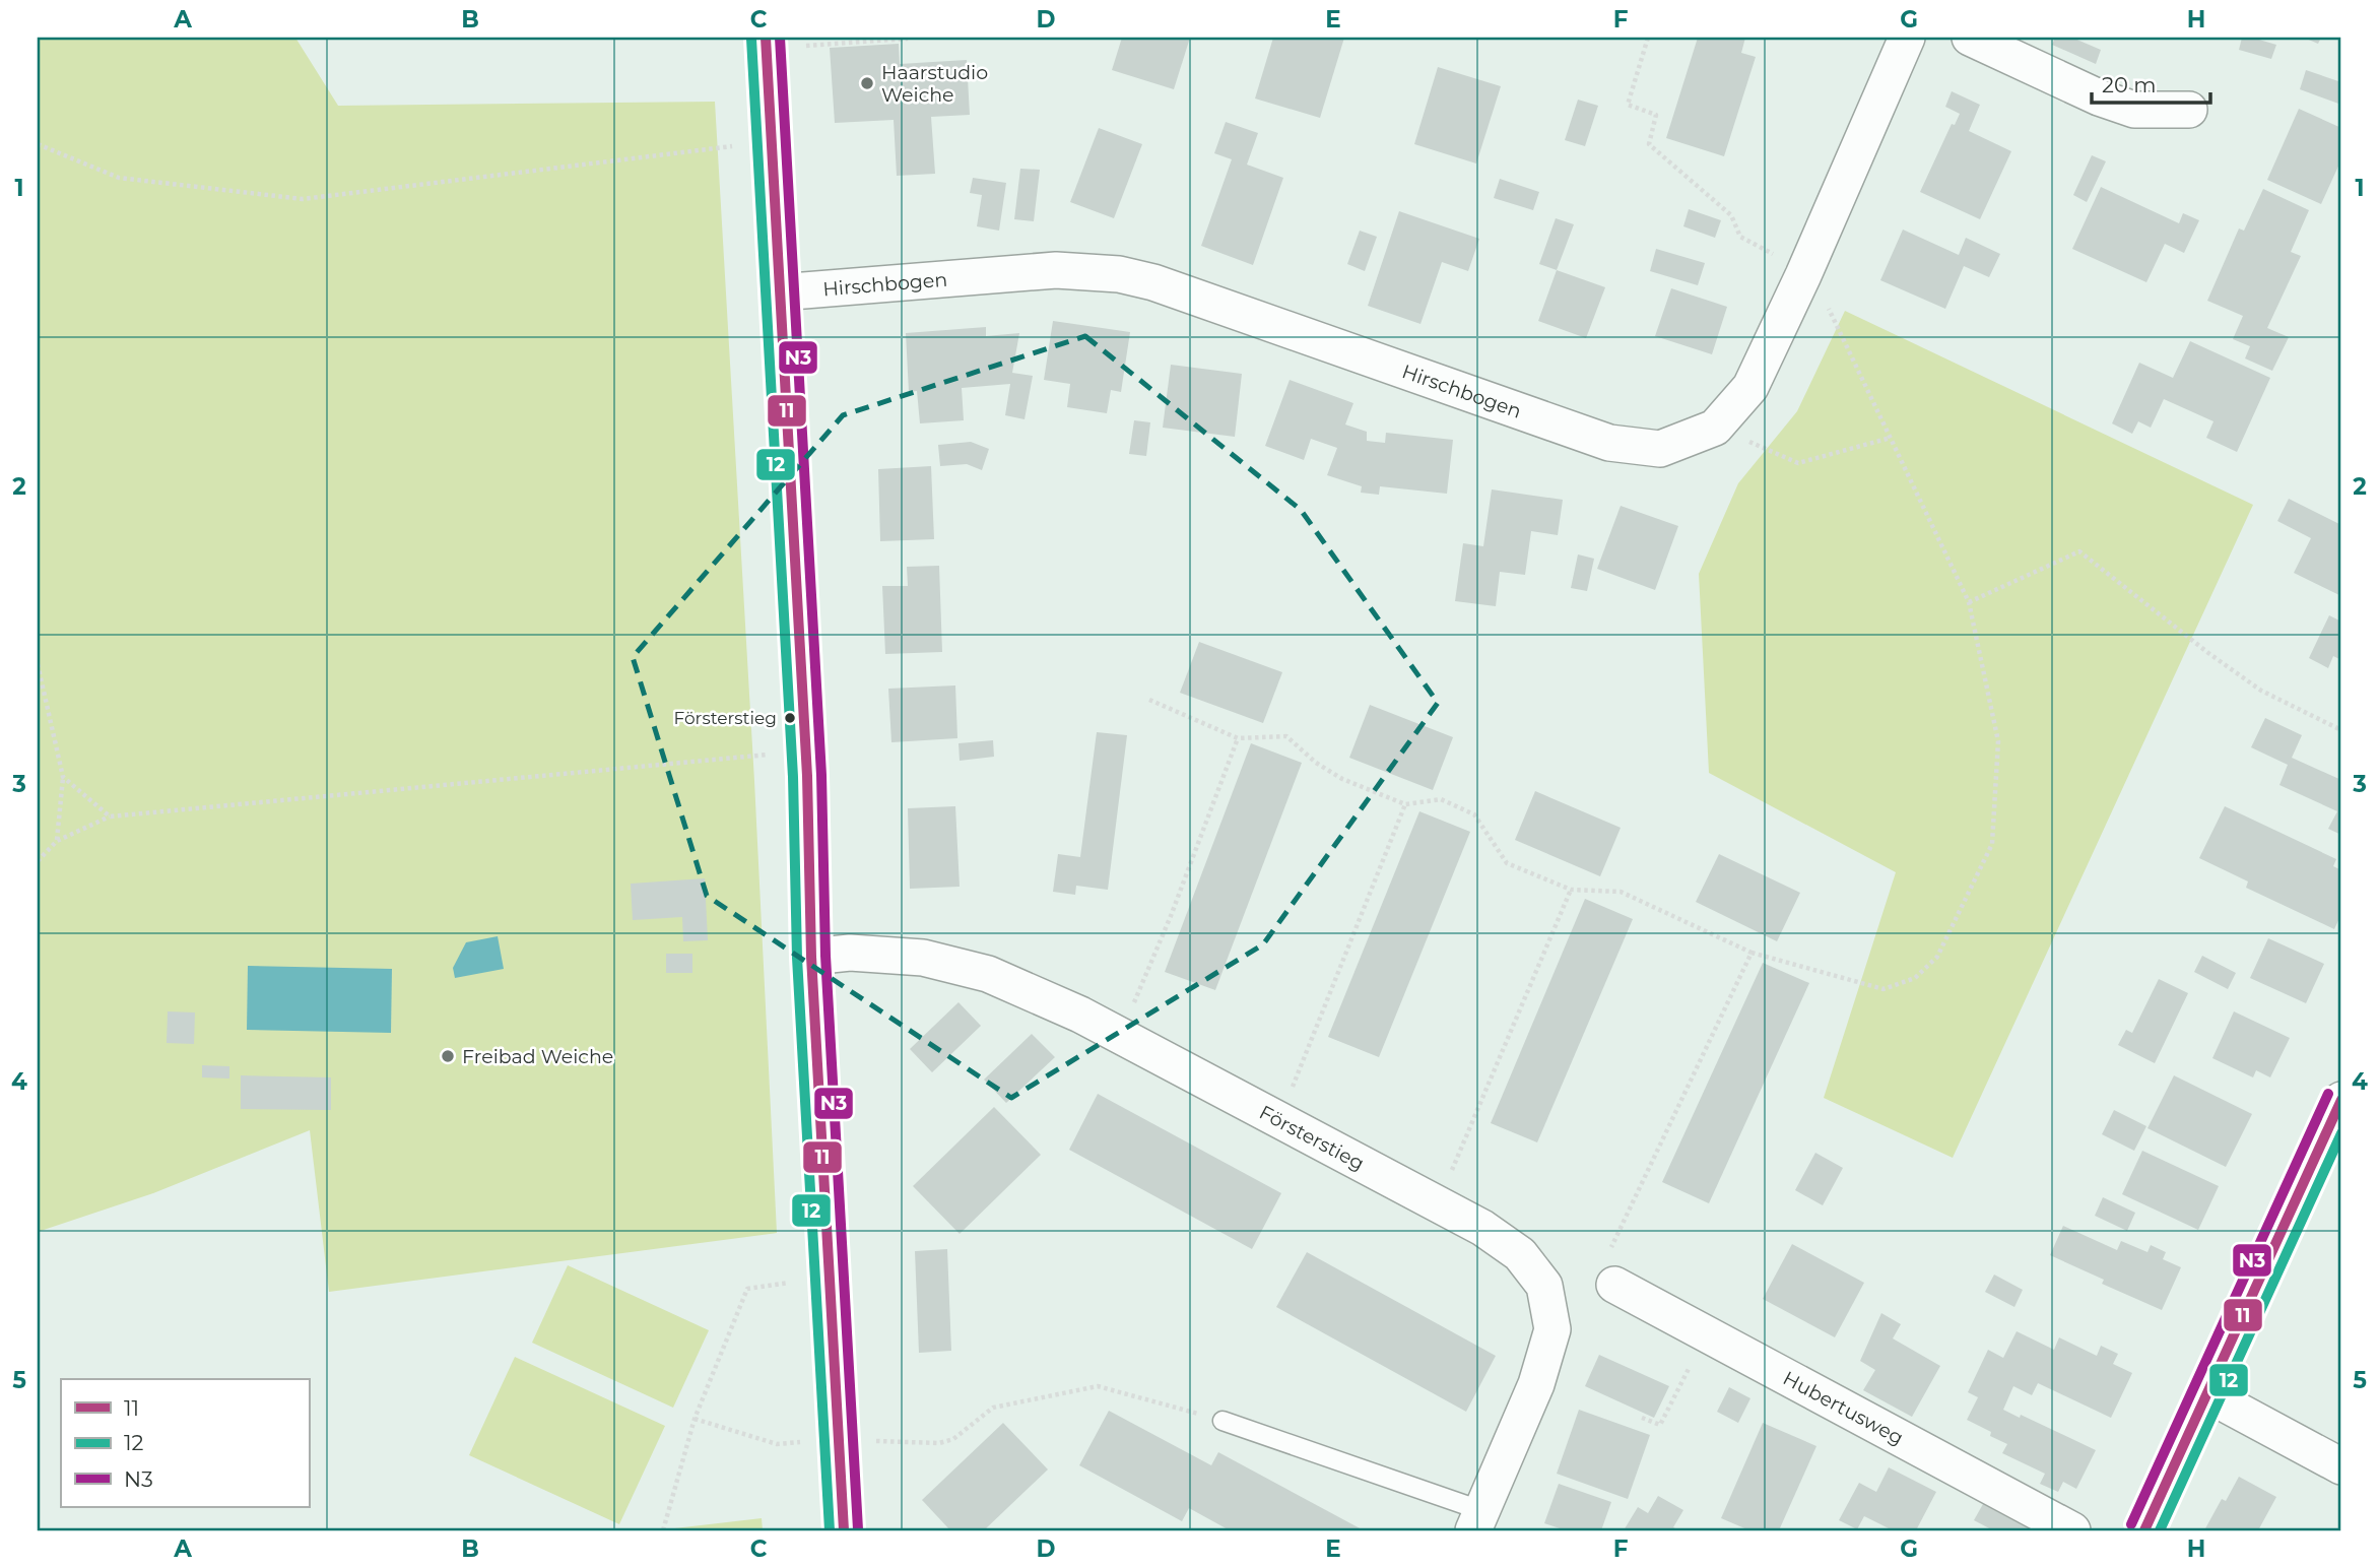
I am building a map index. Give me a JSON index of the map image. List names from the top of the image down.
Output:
{
  "streets": {
    "street": ["Hirschbogen", "Försterstieg", "Hubertusweg"]
  },
  "places": ["Haarstudio Weiche", "Försterstieg", "Freibad Weiche"],
  "lines": ["transit line 11", "transit line N3", "transit line 12"],
  "legend": ["11", "12", "N3"],
  "scale_bar": "20 m",
  "grid": {
    "columns": [
      "A",
      "B",
      "C",
      "D",
      "E",
      "F",
      "G",
      "H"
    ],
    "rows": [
      "1",
      "2",
      "3",
      "4",
      "5"
    ]
  }
}
